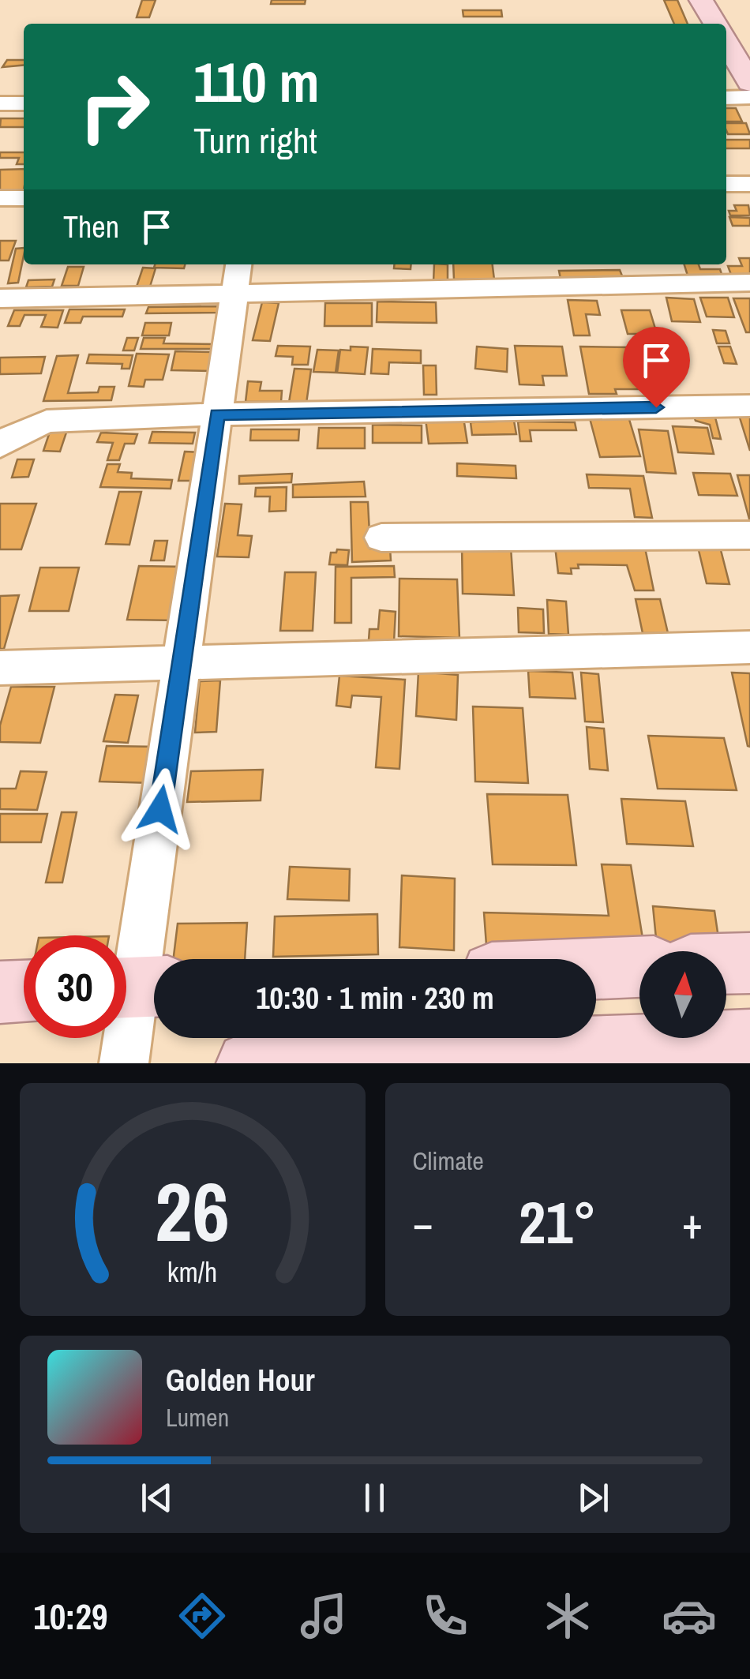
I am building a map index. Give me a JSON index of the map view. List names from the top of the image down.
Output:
{
  "north": "top",
  "page": {
    "turn": ["110 m", "Turn right"],
    "then": "Then",
    "limit": "30",
    "trip": "10:30 · 1 min · 230 m",
    "tile": "Climate",
    "heat": ["−", "21°", "+"],
    "song": ["Golden Hour", "Lumen"],
    "tabs": "10:29",
    "gauge": ["26", "km/h"]
  }
}
